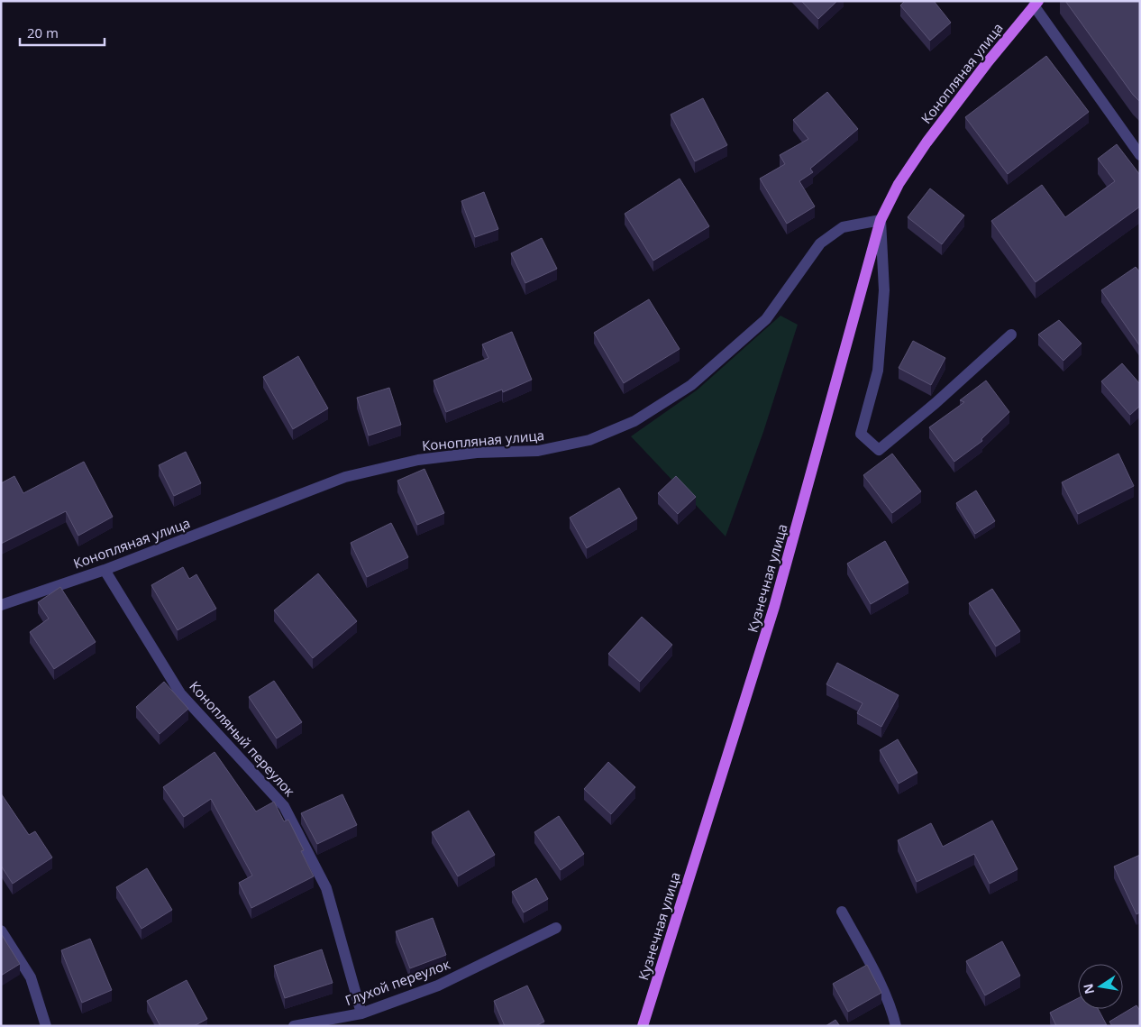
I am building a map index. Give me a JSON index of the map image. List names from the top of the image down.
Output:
{
  "streets": {
    "main road": ["Конопляная улица", "Кузнечная улица"],
    "street": ["Конопляный переулок", "Глухой переулок"]
  },
  "crossings": [
    ["Конопляная улица", "Кузнечная улица"],
    ["Конопляная улица", "Конопляный переулок"],
    ["Конопляный переулок", "Глухой переулок"]
  ],
  "scale_bar": "20 m",
  "north": "left"
}
